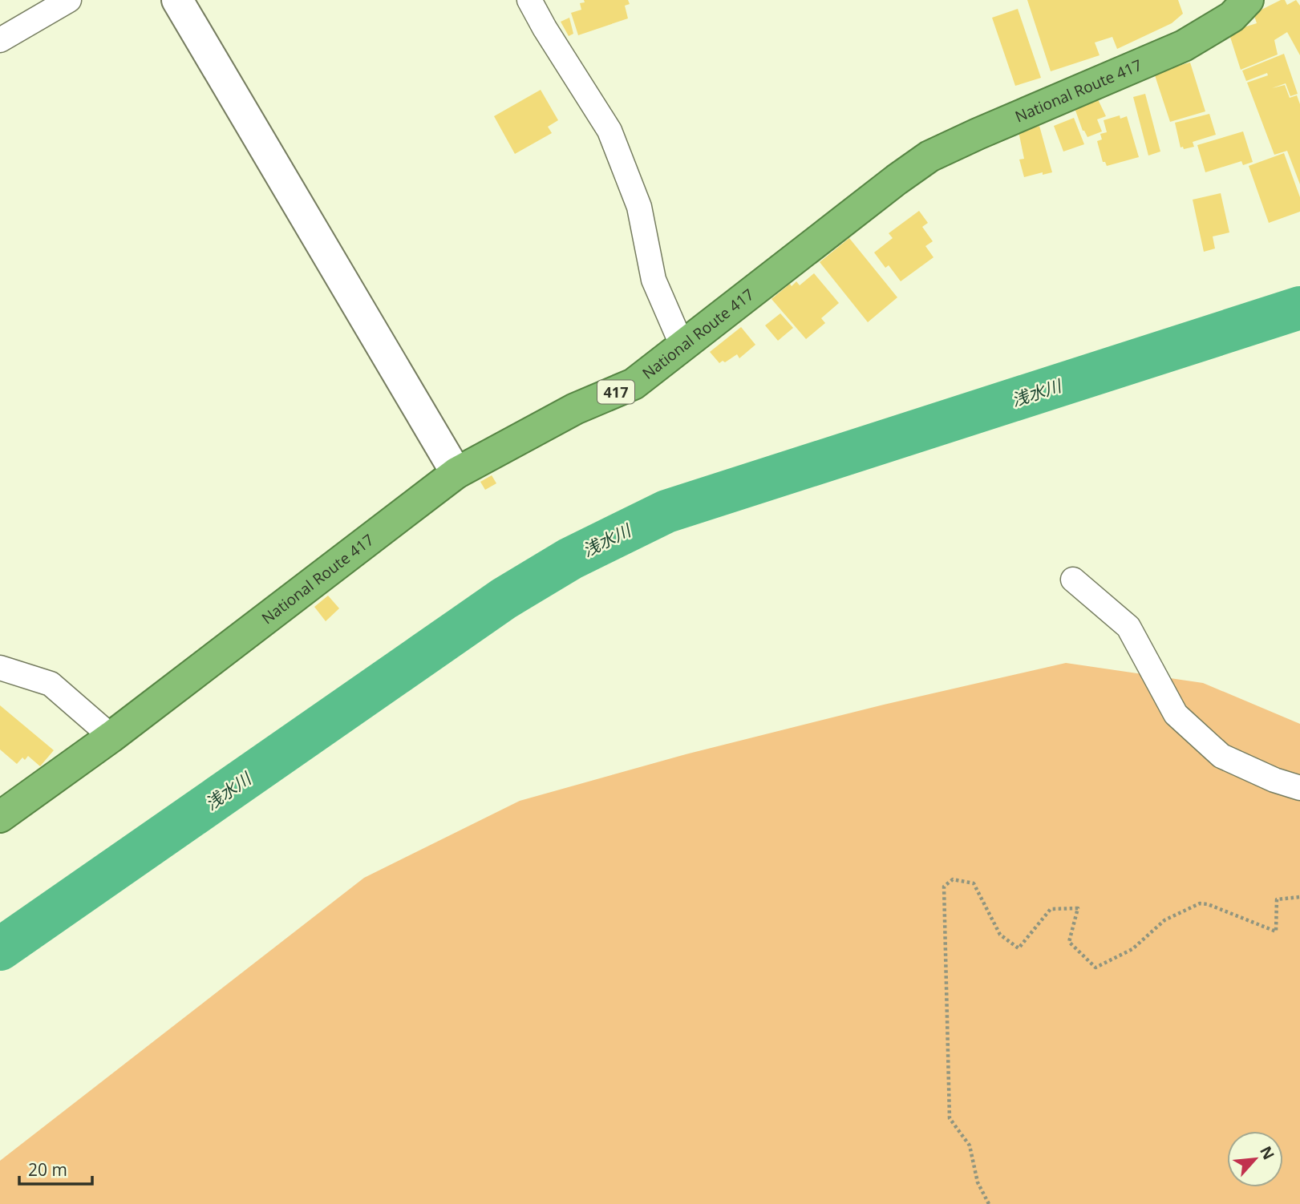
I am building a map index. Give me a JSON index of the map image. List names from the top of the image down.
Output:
{
  "streets": {
    "highway": ["National Route 417", "417"]
  },
  "water": ["浅水川"],
  "scale_bar": "20 m",
  "north": "top right"
}
